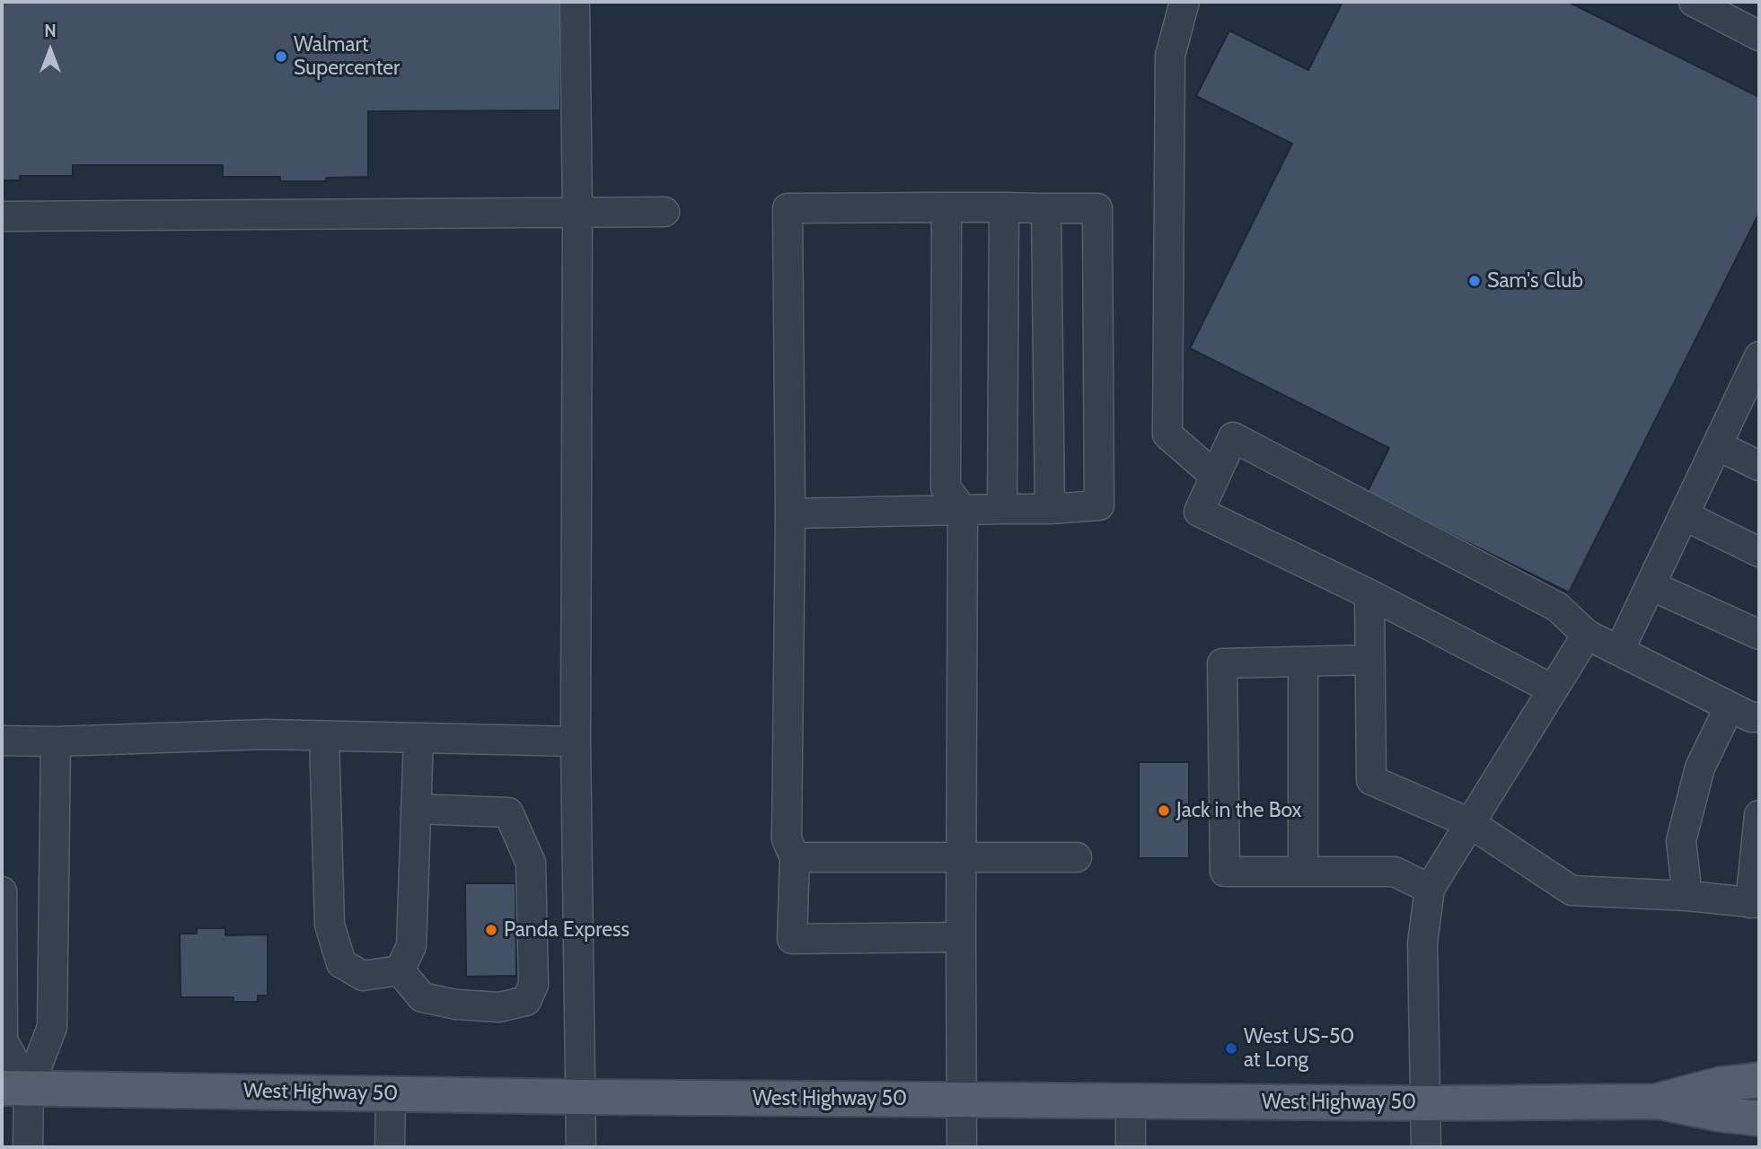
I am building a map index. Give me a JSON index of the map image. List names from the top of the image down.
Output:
{
  "streets": {
    "main road": ["West Highway 50"]
  },
  "places": [
    "Walmart Supercenter",
    "Sam's Club",
    "Jack in the Box",
    "Panda Express",
    "West US-50 at Long"
  ],
  "north": "top"
}
